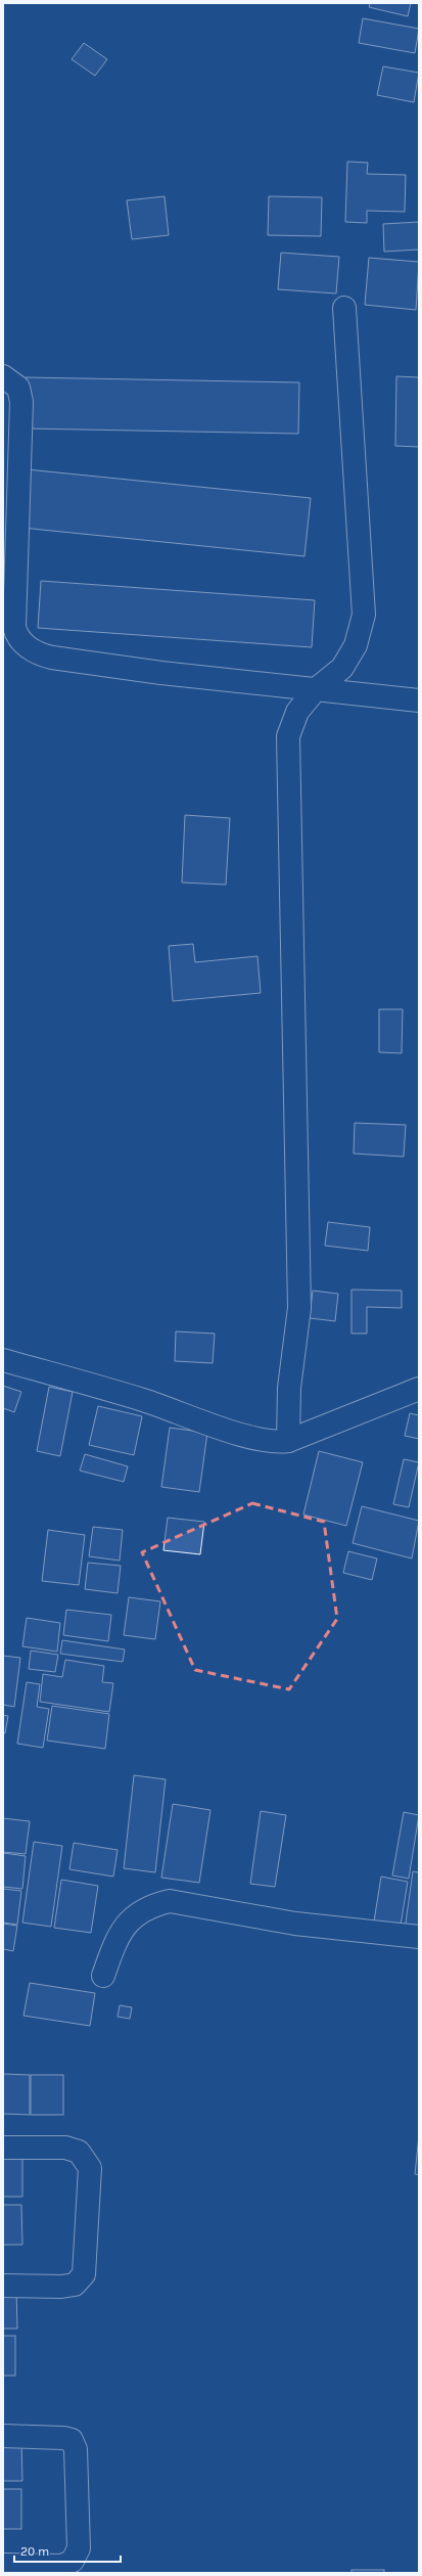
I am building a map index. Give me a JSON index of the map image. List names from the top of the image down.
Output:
{
  "scale_bar": "20 m"
}
